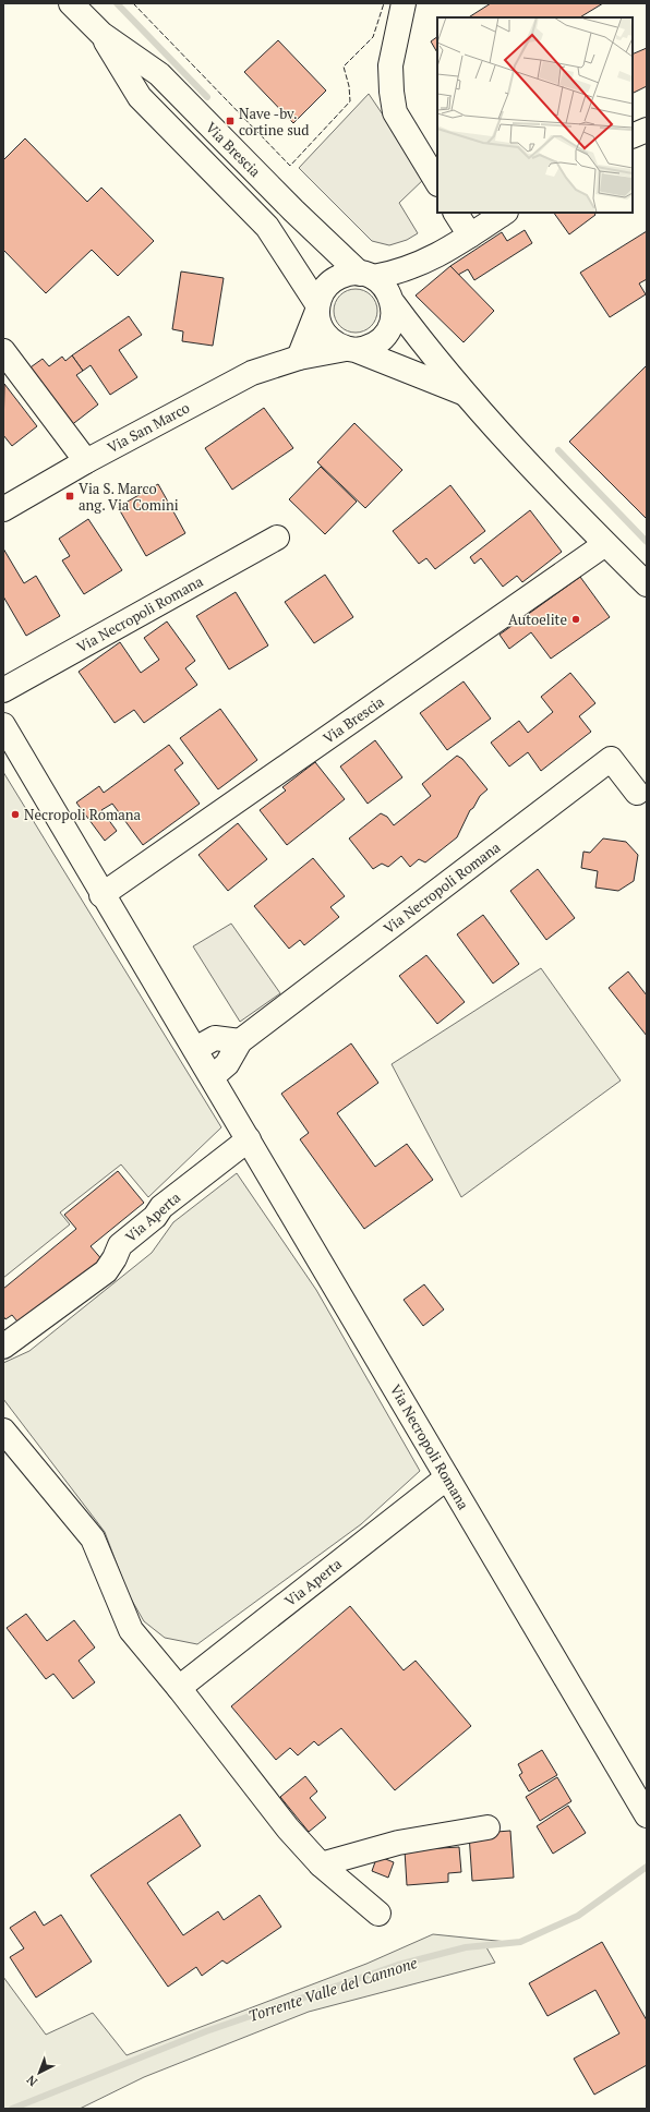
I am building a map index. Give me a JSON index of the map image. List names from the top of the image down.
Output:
{
  "streets": {
    "street": [
      "Via Brescia",
      "Via San Marco",
      "Via Necropoli Romana",
      "Via Aperta"
    ]
  },
  "crossings": [
    ["Via Brescia", "Via San Marco"],
    ["Via Brescia", "Via Necropoli Romana"],
    ["Via Necropoli Romana", "Via Aperta"]
  ],
  "water": ["Torrente Valle del Cannone"],
  "places": {
    "transit": ["Nave -bv. cortine sud", "Via S. Marco ang. Via Comini"],
    "other": ["Autoelite", "Necropoli Romana"]
  },
  "north": "bottom left"
}
